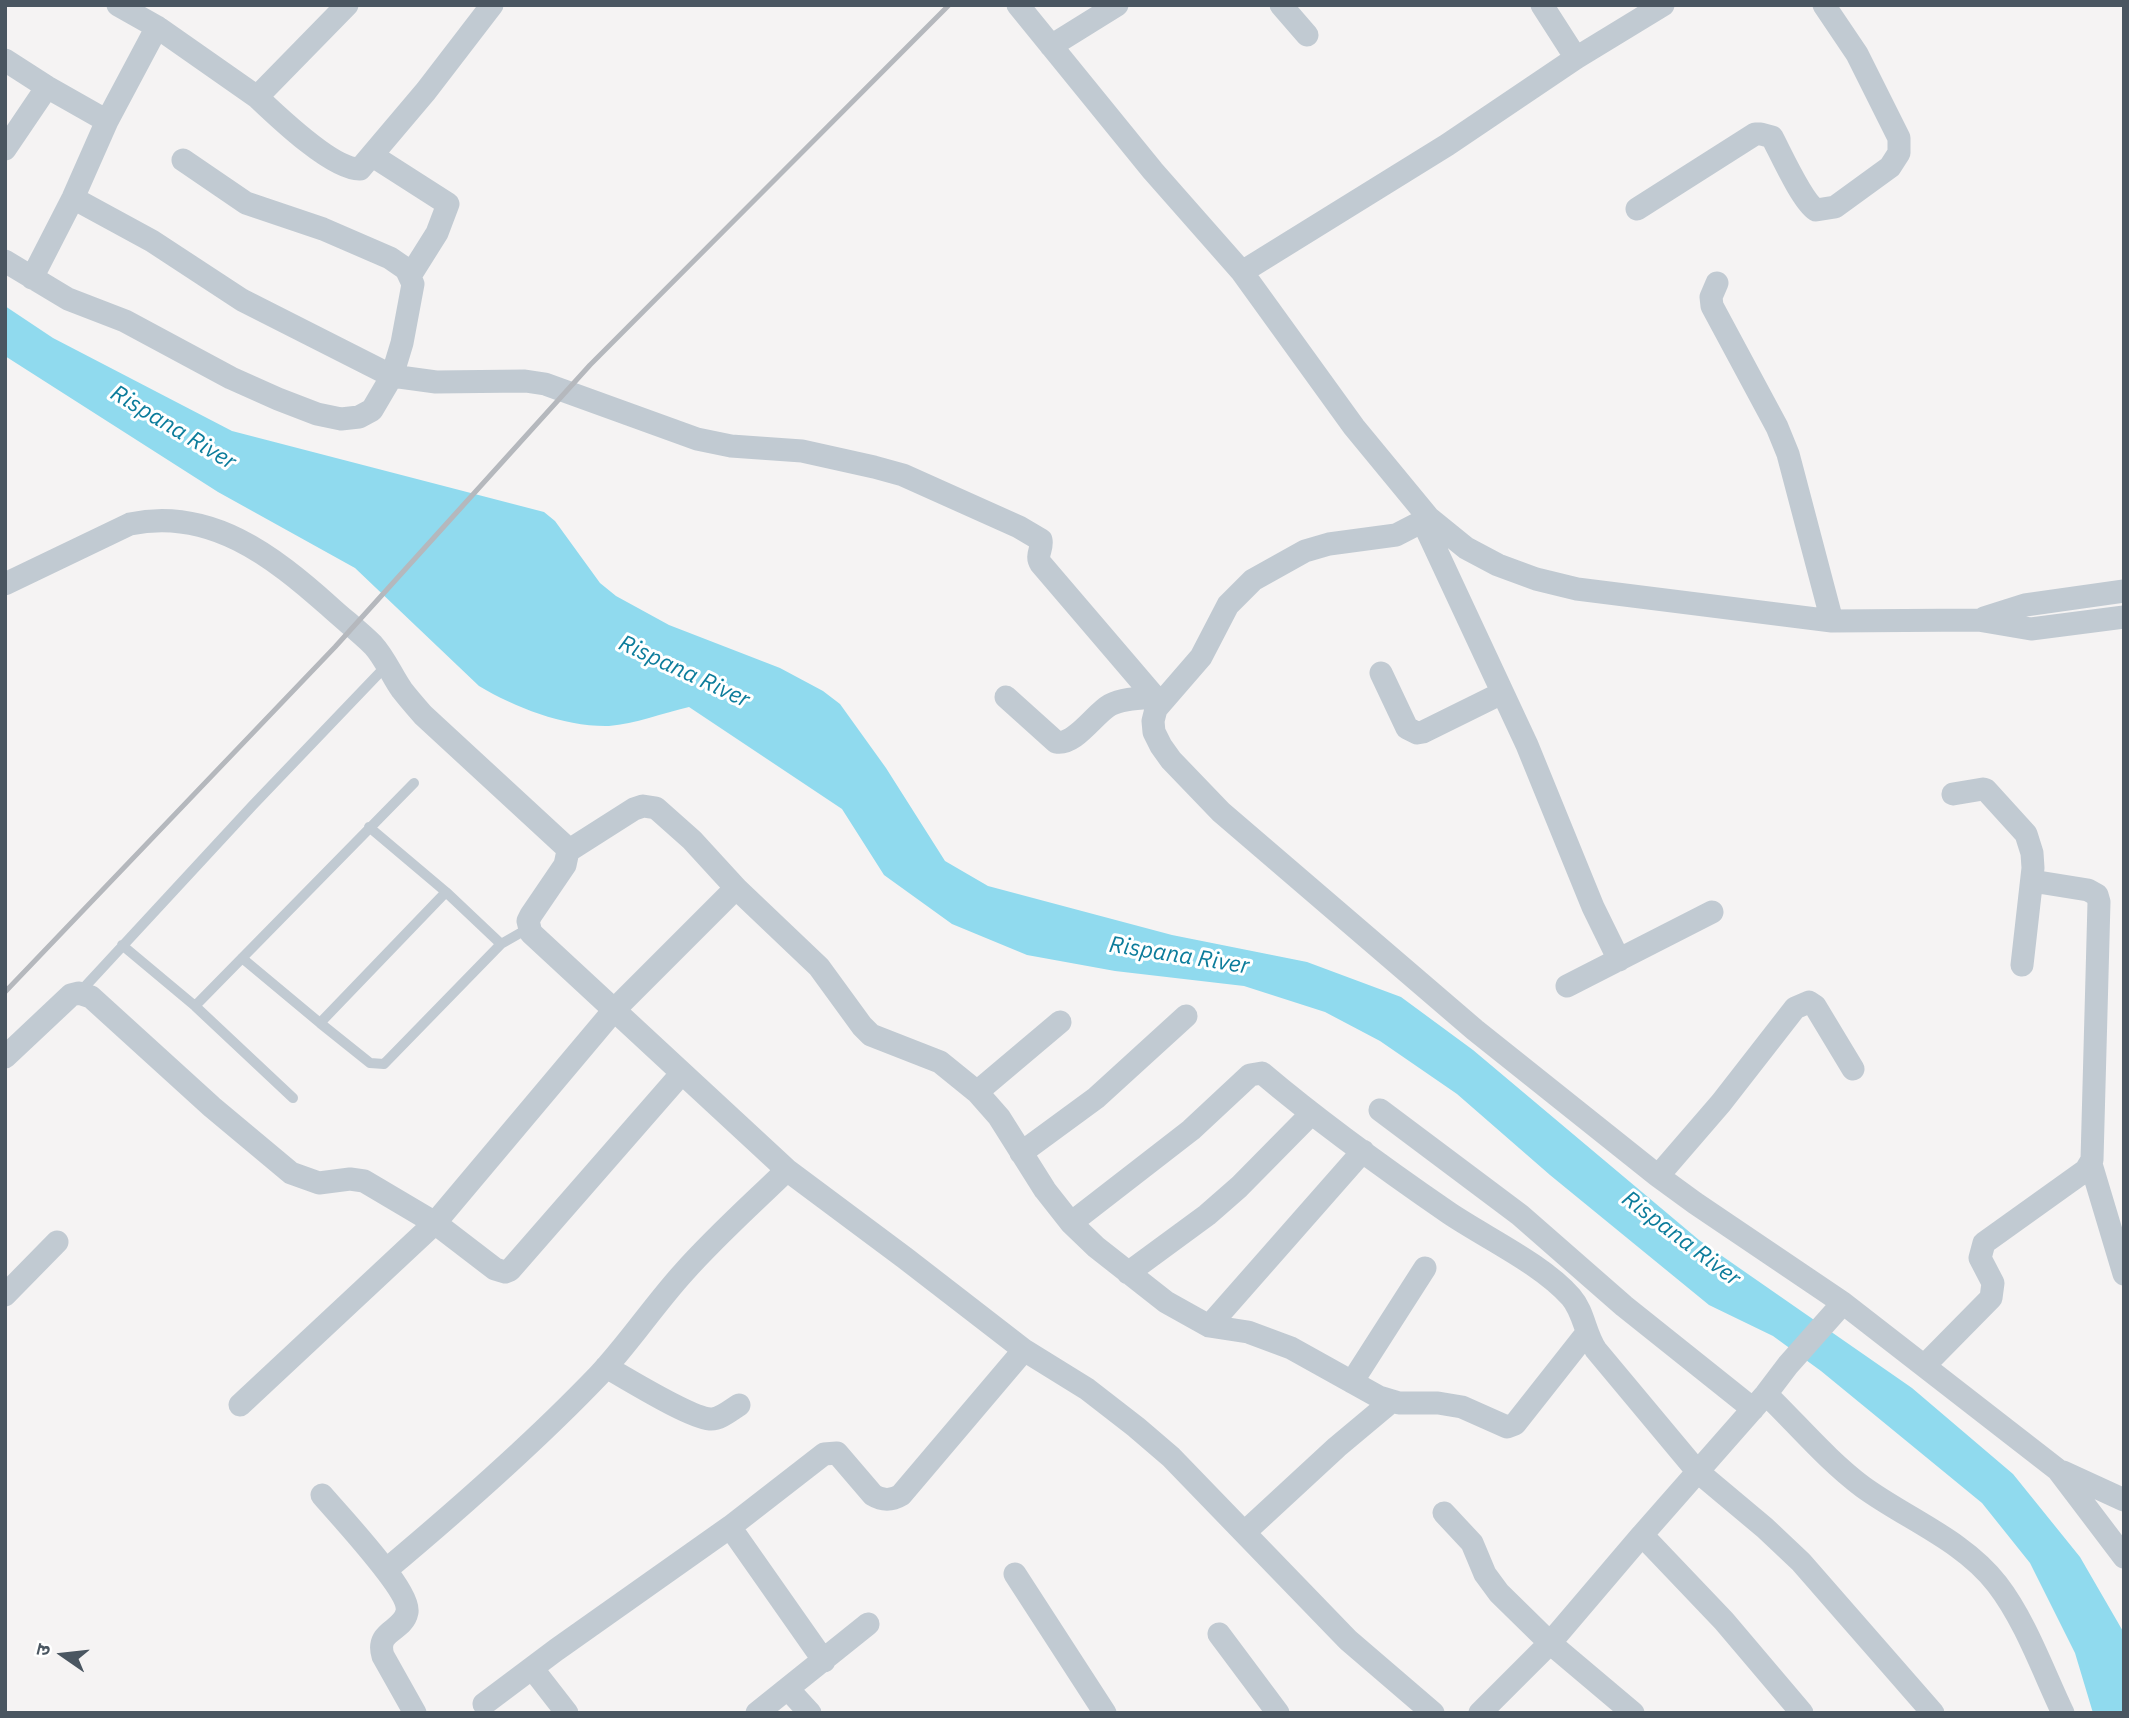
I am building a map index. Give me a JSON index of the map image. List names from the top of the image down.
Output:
{
  "water": ["Rispana River"],
  "north": "left"
}
